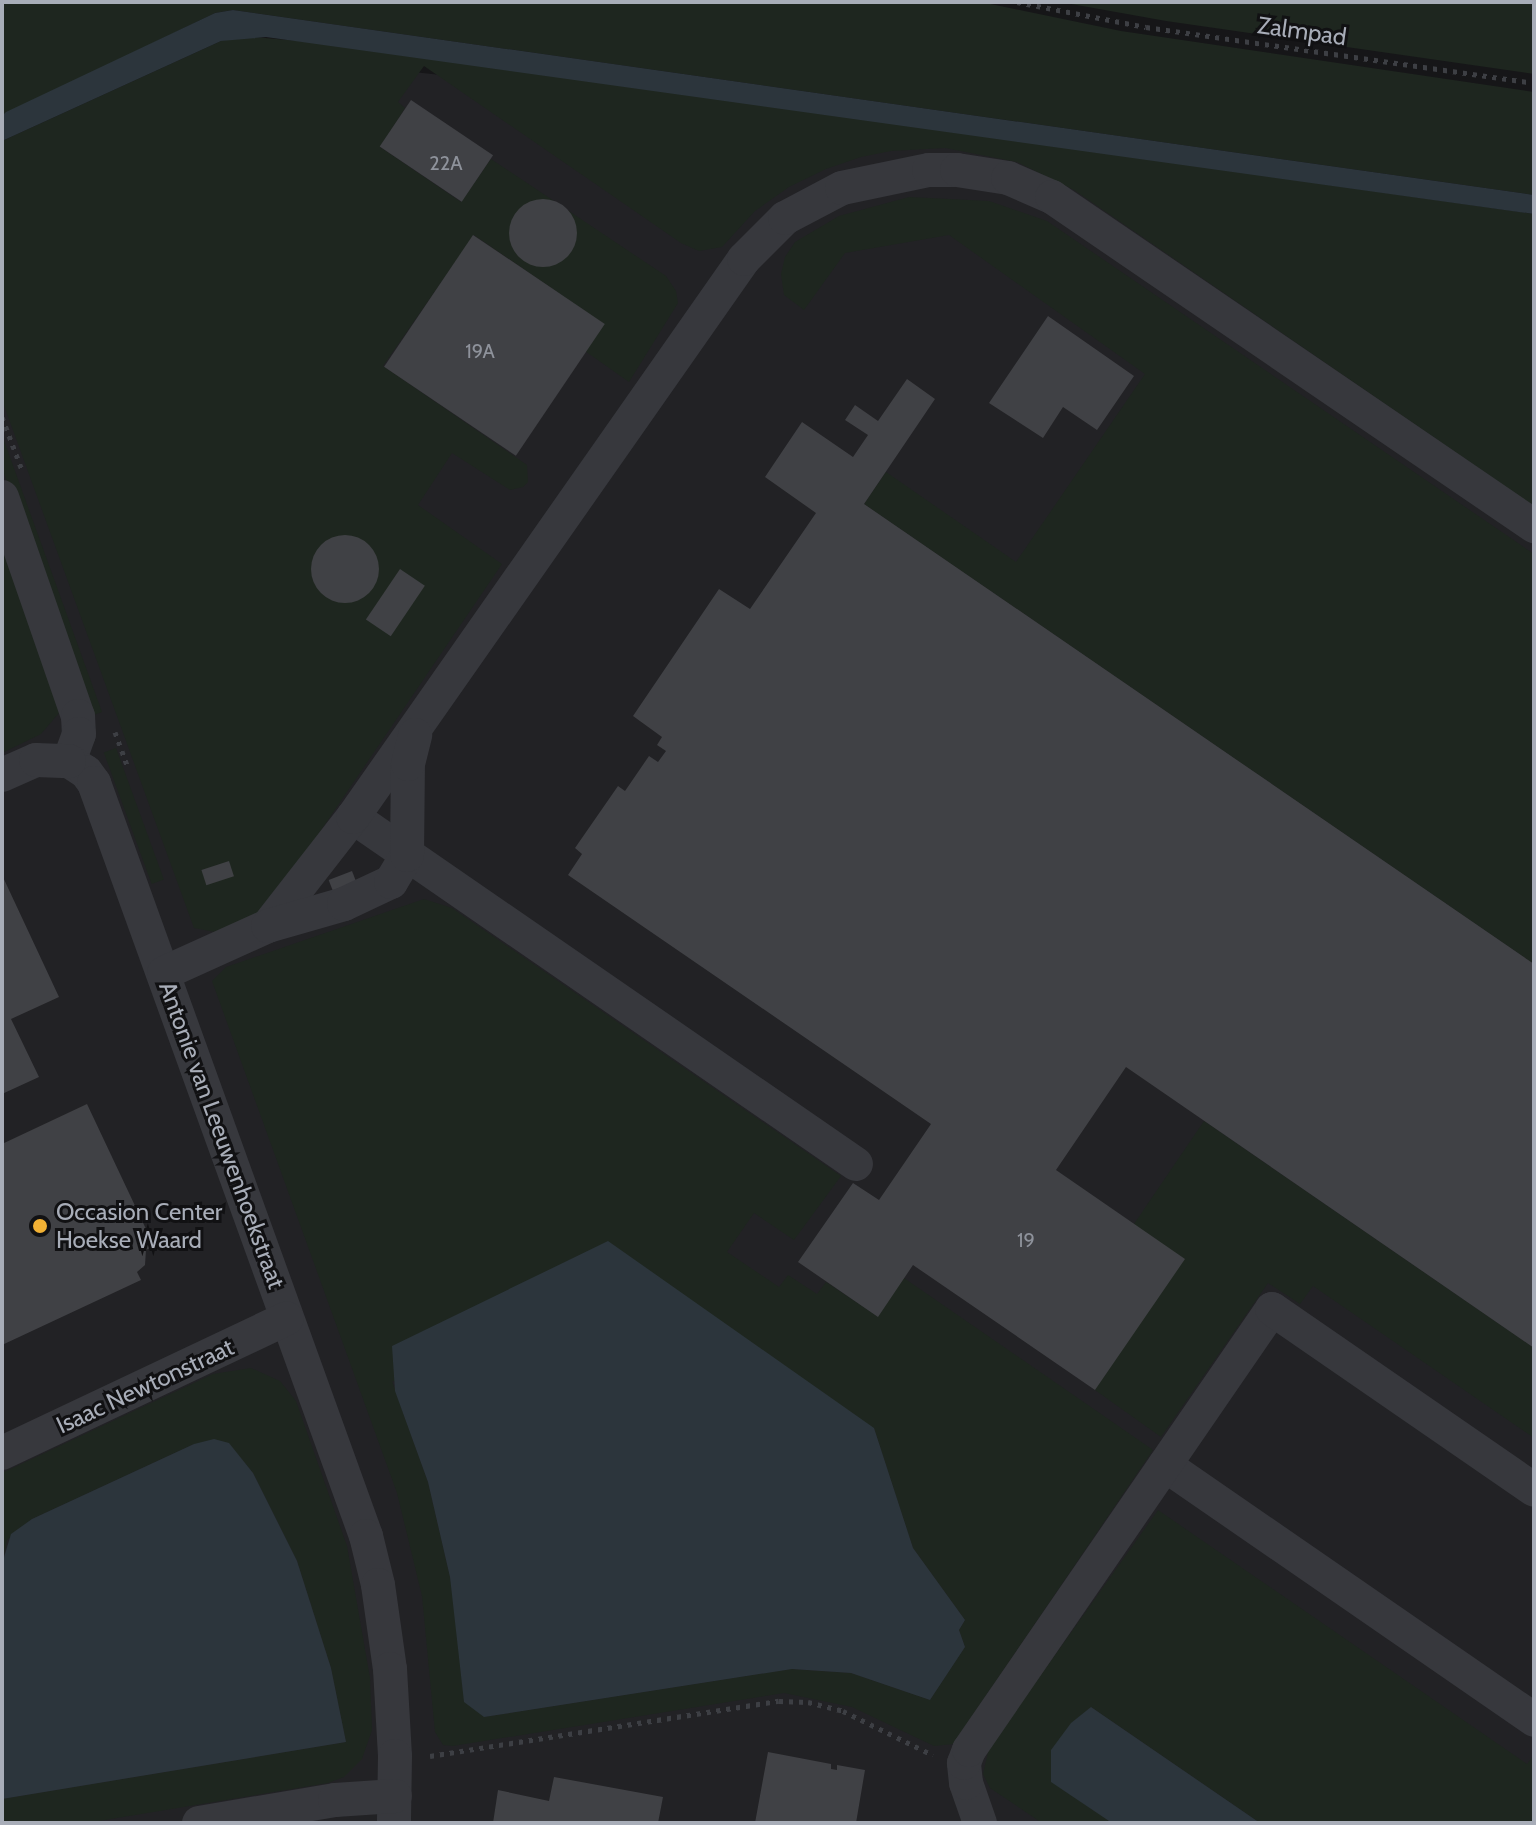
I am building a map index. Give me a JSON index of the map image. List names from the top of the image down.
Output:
{
  "streets": {
    "street": ["Antonie van Leeuwenhoekstraat", "Isaac Newtonstraat"],
    "path": ["Zalmpad"]
  },
  "crossings": [
    ["Antonie van Leeuwenhoekstraat", "Isaac Newtonstraat"]
  ],
  "places": ["Occasion Center Hoekse Waard"],
  "house_numbers": ["22A", "19A", "19"]
}
